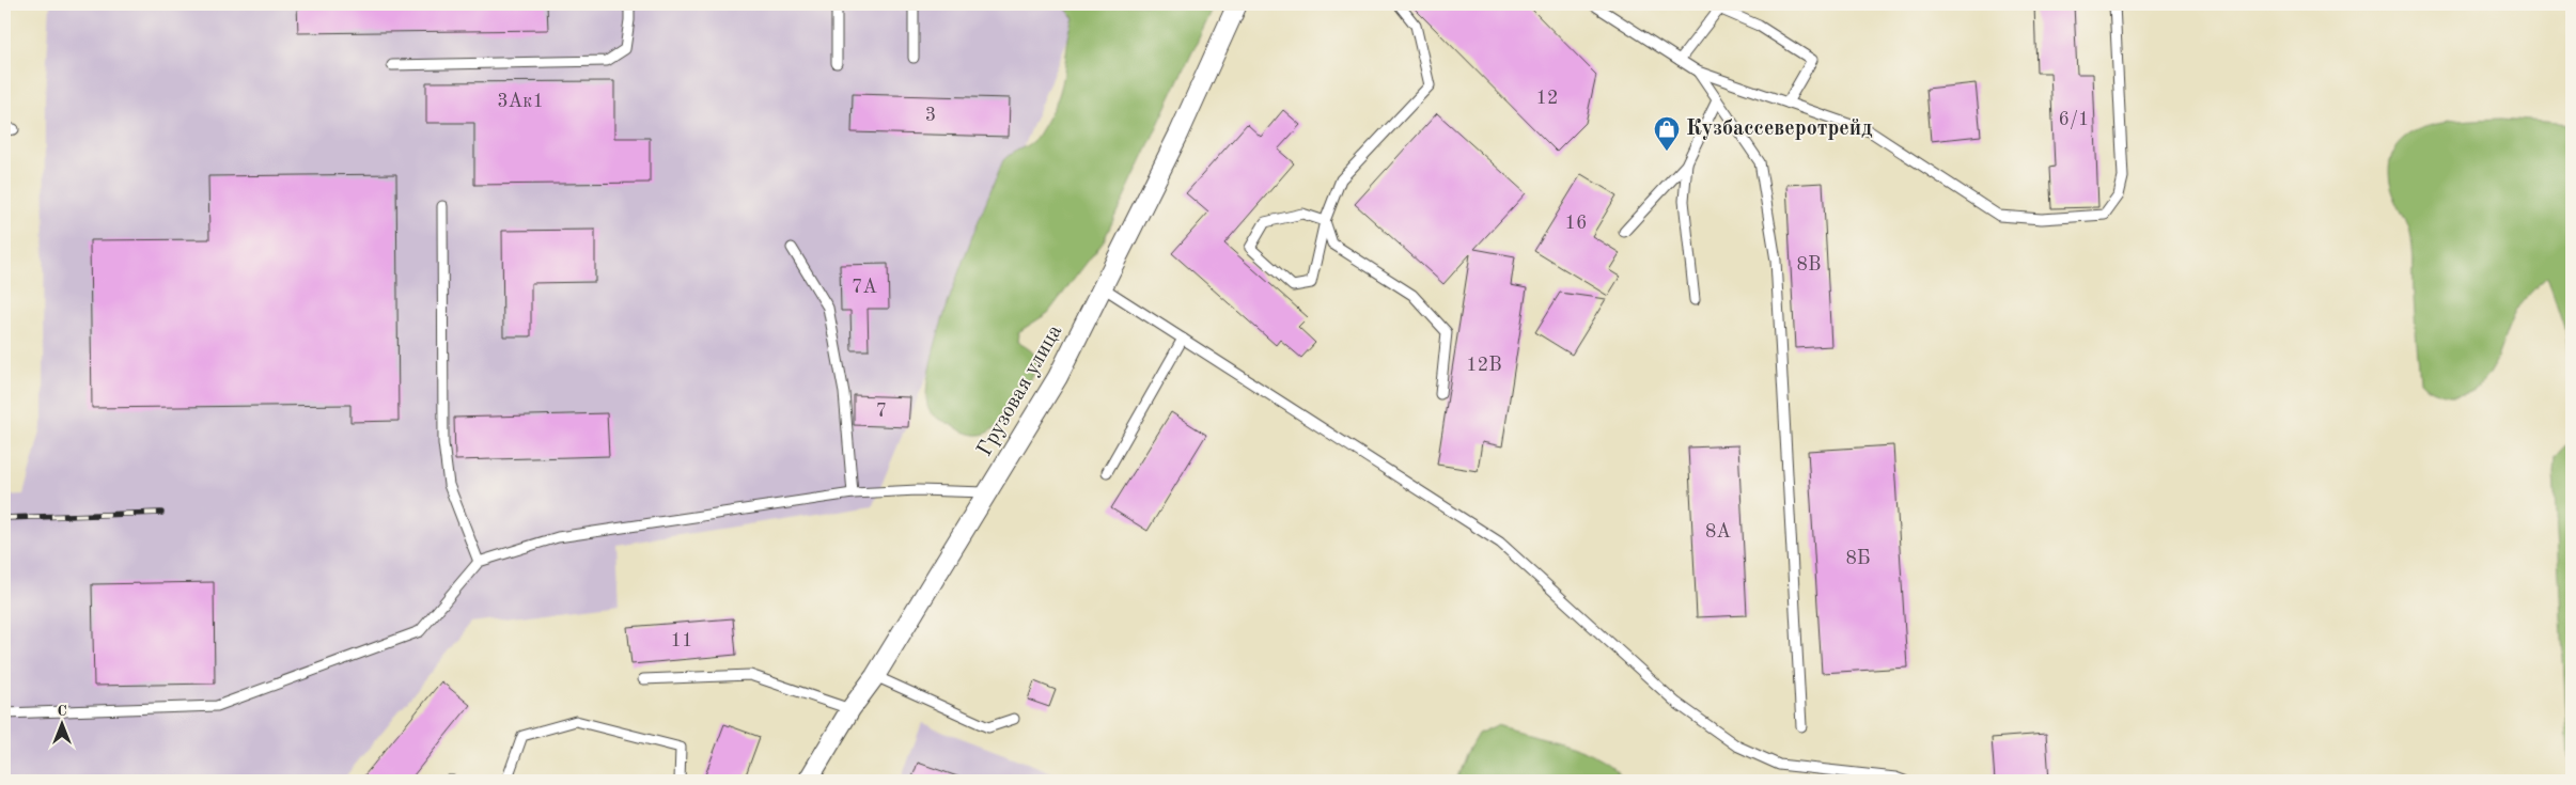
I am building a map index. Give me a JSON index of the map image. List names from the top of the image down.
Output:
{
  "streets": {
    "street": ["Грузовая улица"]
  },
  "places": {
    "shop": ["Кузбассеверотрейд"]
  },
  "house_numbers": [
    "12",
    "3Ак1",
    "3",
    "6/1",
    "16",
    "8В",
    "7А",
    "12В",
    "7",
    "8А",
    "8Б",
    "11"
  ],
  "north": "top"
}
